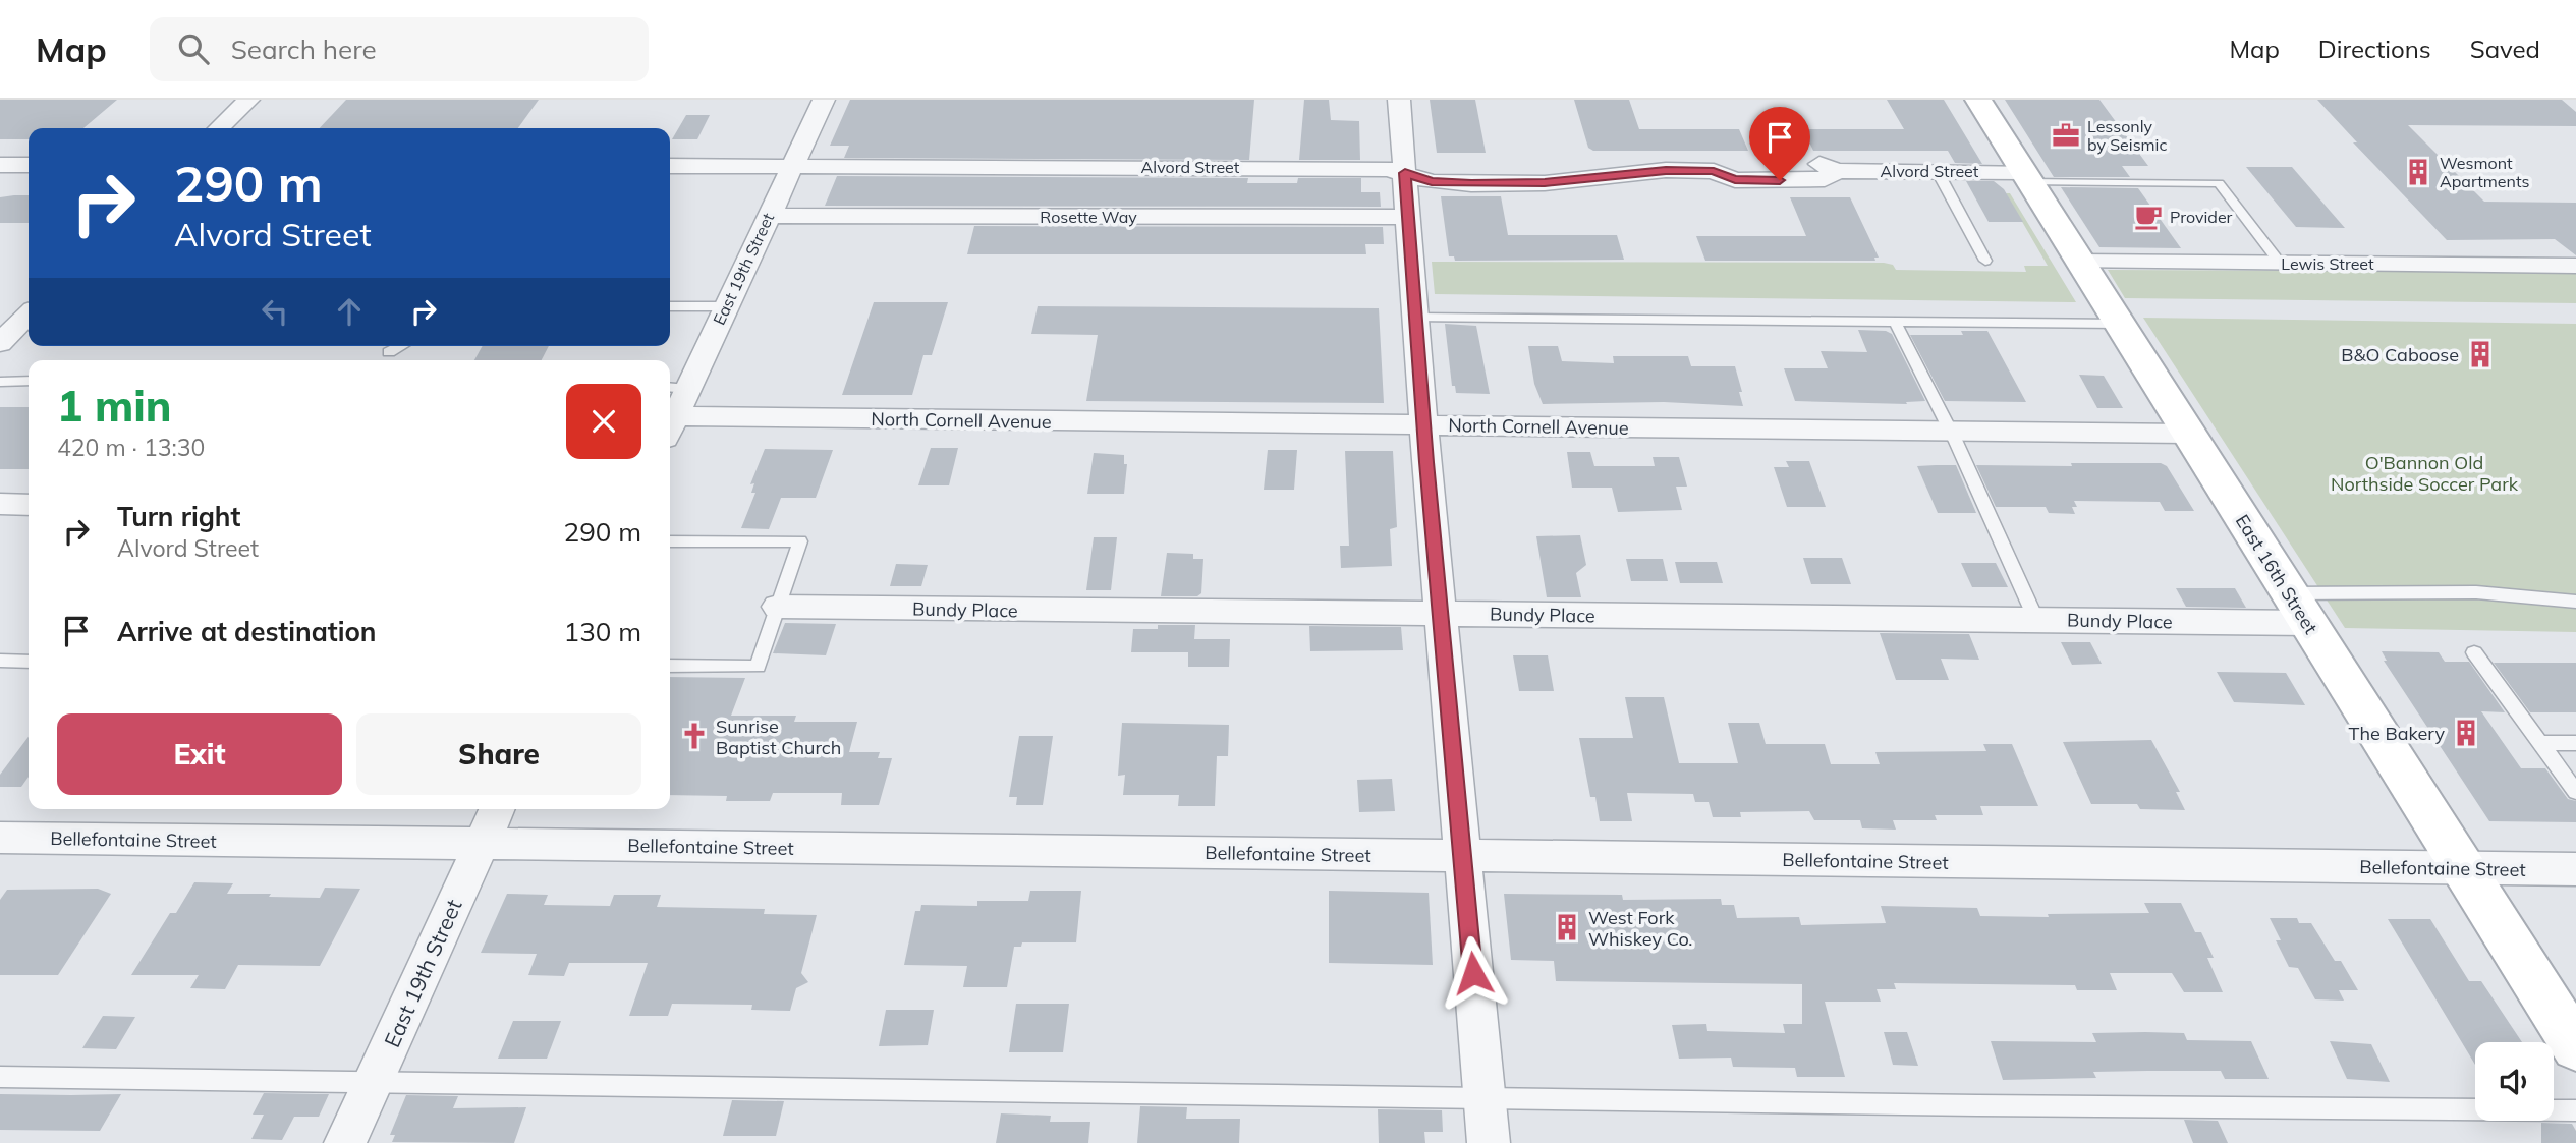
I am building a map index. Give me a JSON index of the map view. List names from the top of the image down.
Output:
{
  "streets": {
    "main road": ["East 16th Street"],
    "street": [
      "Alvord Street",
      "Rosette Way",
      "Lewis Street",
      "East 19th Street",
      "North Cornell Avenue",
      "Bundy Place",
      "Bellefontaine Street"
    ]
  },
  "crossings": [
    ["Alvord Street", "East 19th Street"],
    ["Alvord Street", "East 16th Street"],
    ["Rosette Way", "East 19th Street"],
    ["Lewis Street", "East 16th Street"],
    ["East 19th Street", "North Cornell Avenue"],
    ["East 19th Street", "Bellefontaine Street"],
    ["North Cornell Avenue", "East 16th Street"],
    ["East 16th Street", "Bundy Place"],
    ["East 16th Street", "Bellefontaine Street"]
  ],
  "parks": ["O'Bannon Old Northside Soccer Park"],
  "places": {
    "office": ["Lessonly by Seismic"],
    "building": [
      "Wesmont Apartments",
      "B&O Caboose",
      "The Bakery",
      "West Fork Whiskey Co."
    ],
    "cafe": ["Provider"],
    "church": ["Sunrise Baptist Church"]
  },
  "page": {
    "header": "Map",
    "search": "Search here",
    "nav": ["Map", "Directions", "Saved"],
    "turn": ["290 m", "Alvord Street"],
    "heading": ["1 min", "420 m · 13:30"],
    "list": [
      {
        "name": "Turn right",
        "note": "Alvord Street",
        "value": "290 m"
      },
      {
        "name": "Arrive at destination",
        "value": "130 m"
      }
    ],
    "buttons": ["Exit", "Share"]
  }
}
